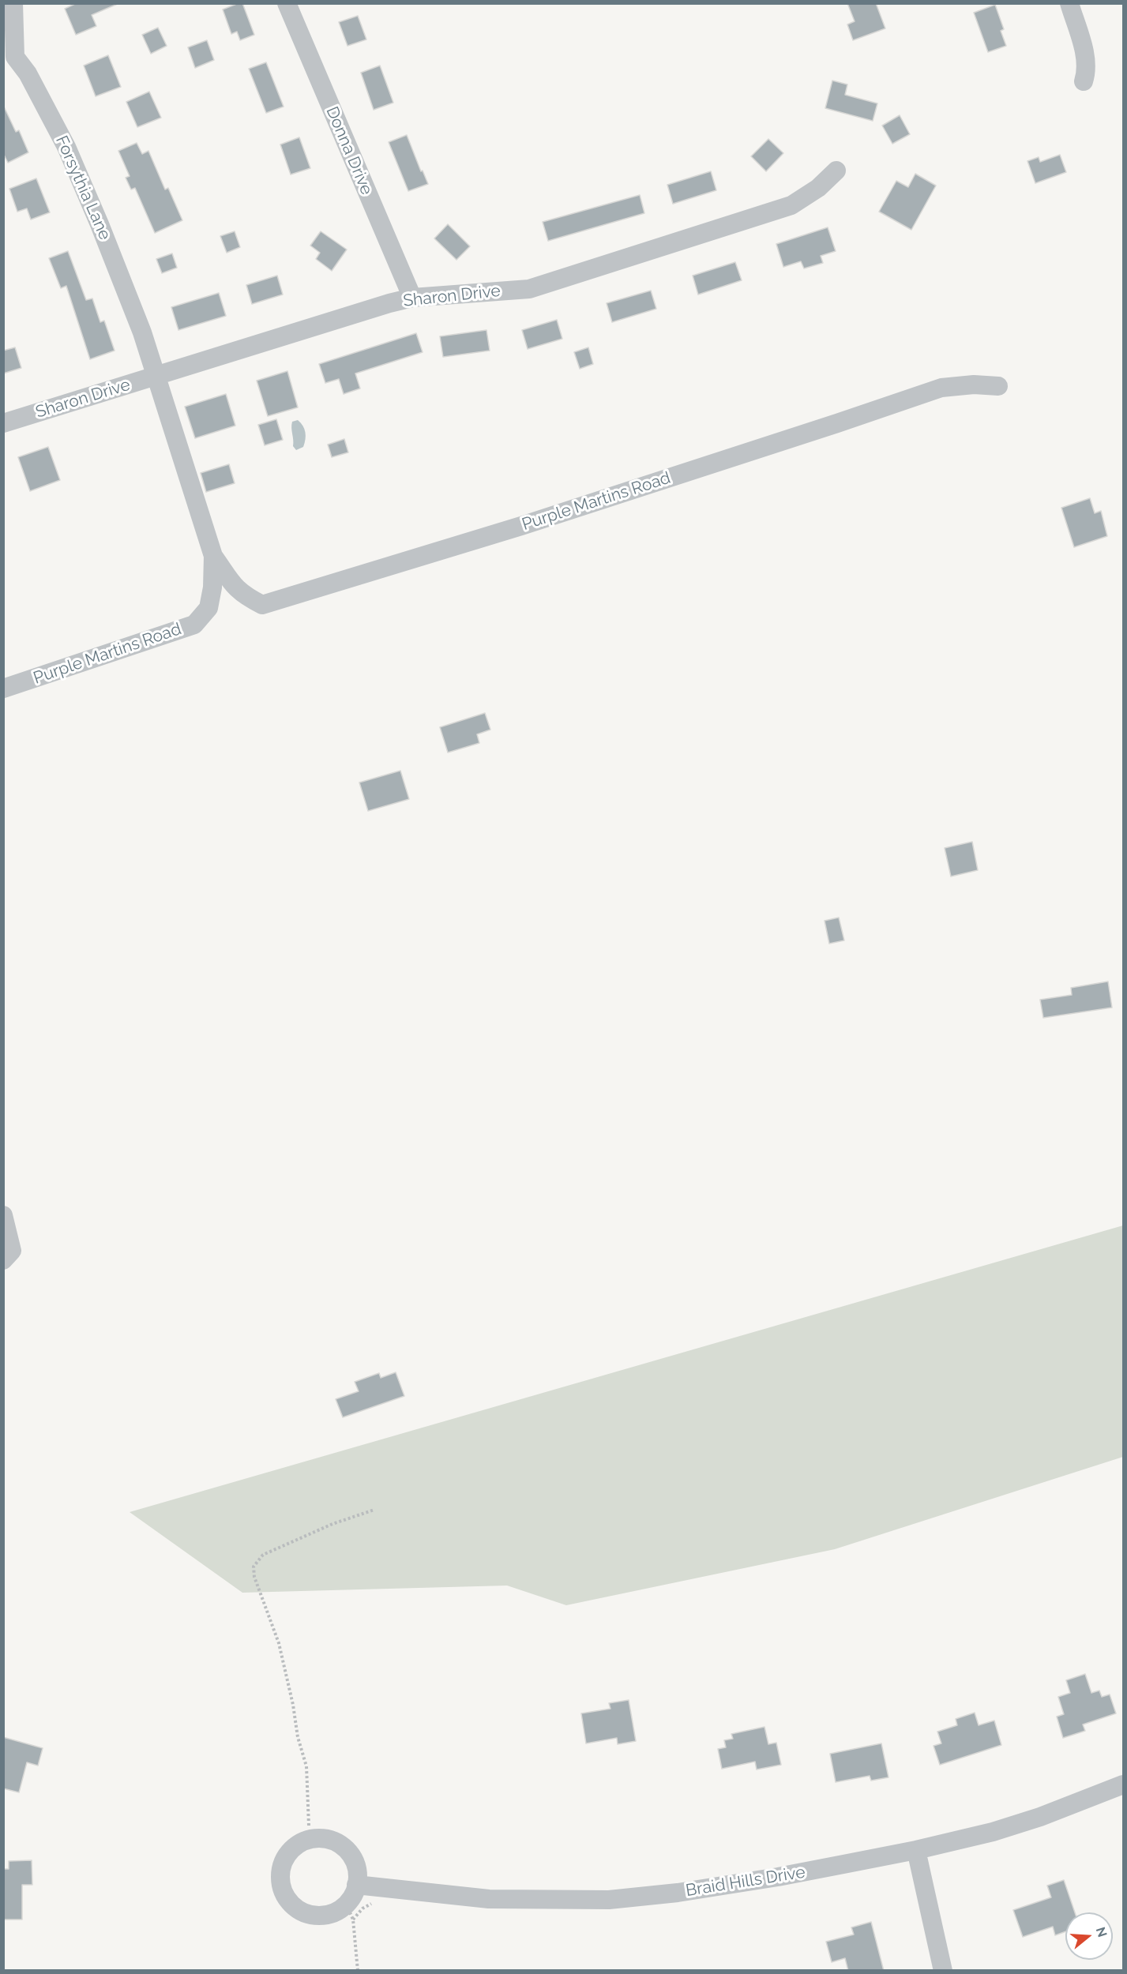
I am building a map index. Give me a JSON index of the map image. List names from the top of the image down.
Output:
{
  "streets": {
    "street": [
      "Donna Drive",
      "Forsythia Lane",
      "Sharon Drive",
      "Purple Martins Road",
      "Braid Hills Drive"
    ]
  },
  "crossings": [
    ["Donna Drive", "Sharon Drive"],
    ["Forsythia Lane", "Sharon Drive"],
    ["Forsythia Lane", "Purple Martins Road"],
    ["Sharon Drive", "Purple Martins Road"]
  ],
  "north": "right"
}
